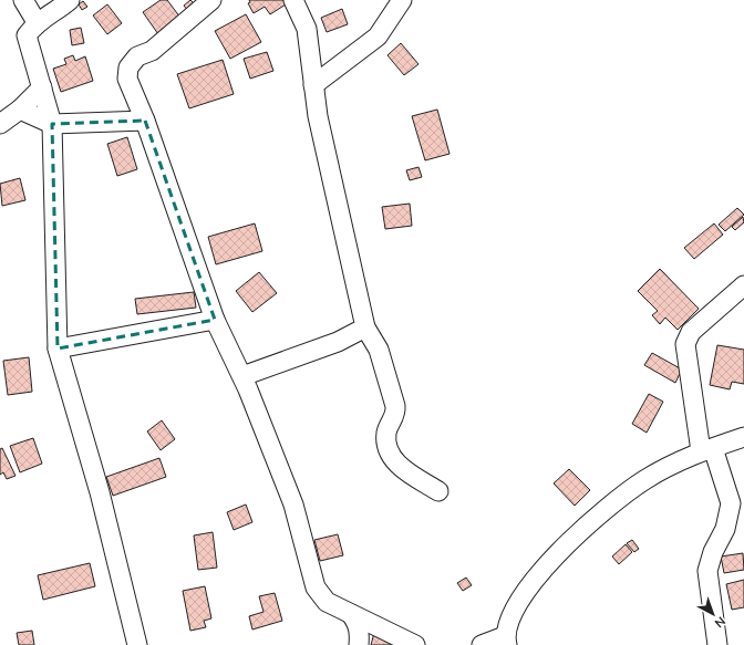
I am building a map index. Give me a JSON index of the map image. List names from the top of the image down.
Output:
{
  "north": "bottom right"
}
